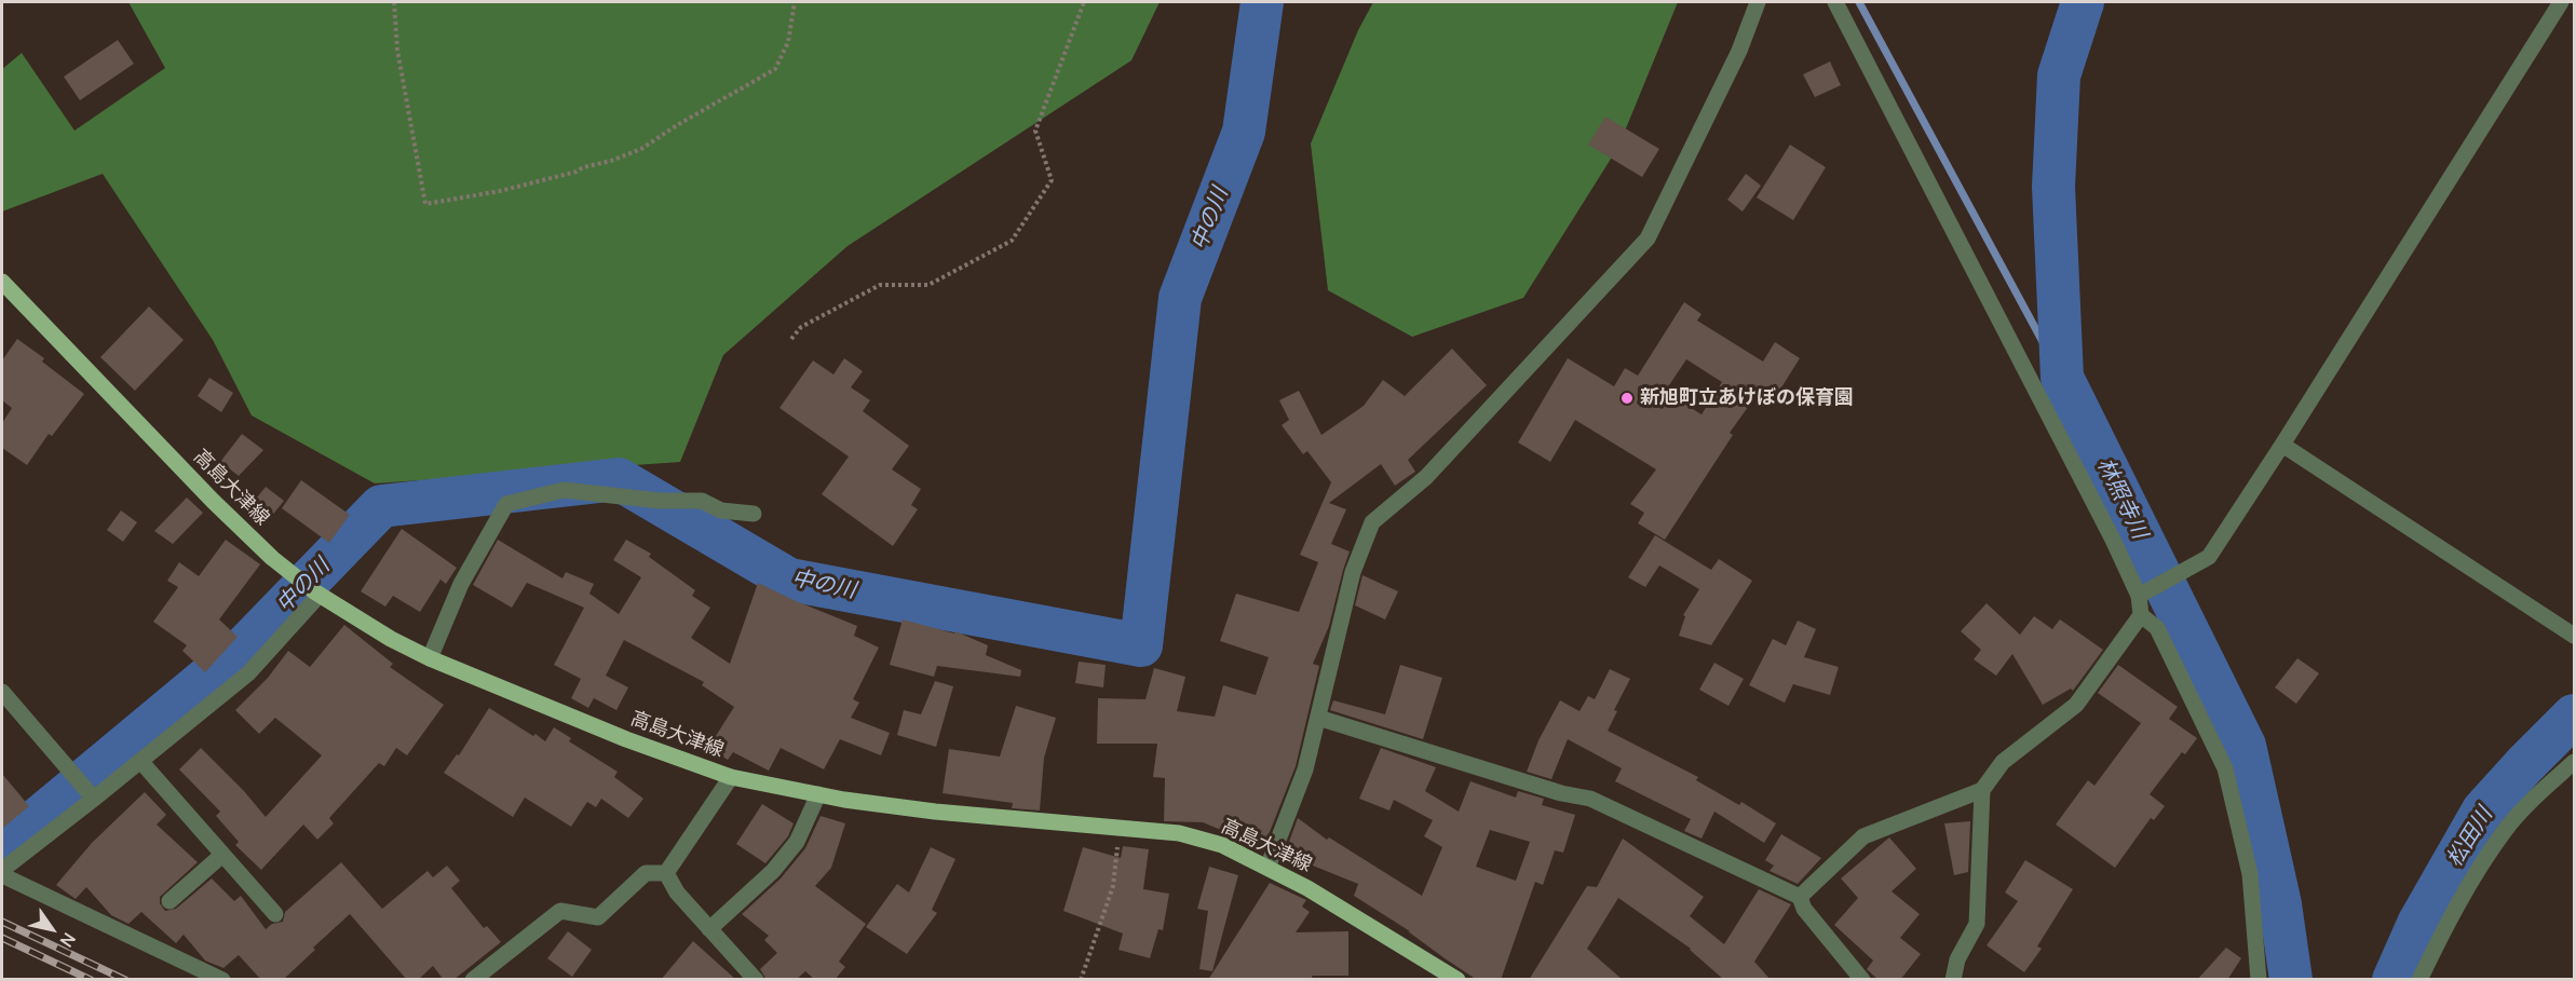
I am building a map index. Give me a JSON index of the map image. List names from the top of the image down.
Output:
{
  "streets": {
    "main road": ["高島大津線"]
  },
  "water": ["中の川", "林照寺川", "松田川"],
  "places": ["新旭町立あけぼの保育園"],
  "north": "bottom right"
}
